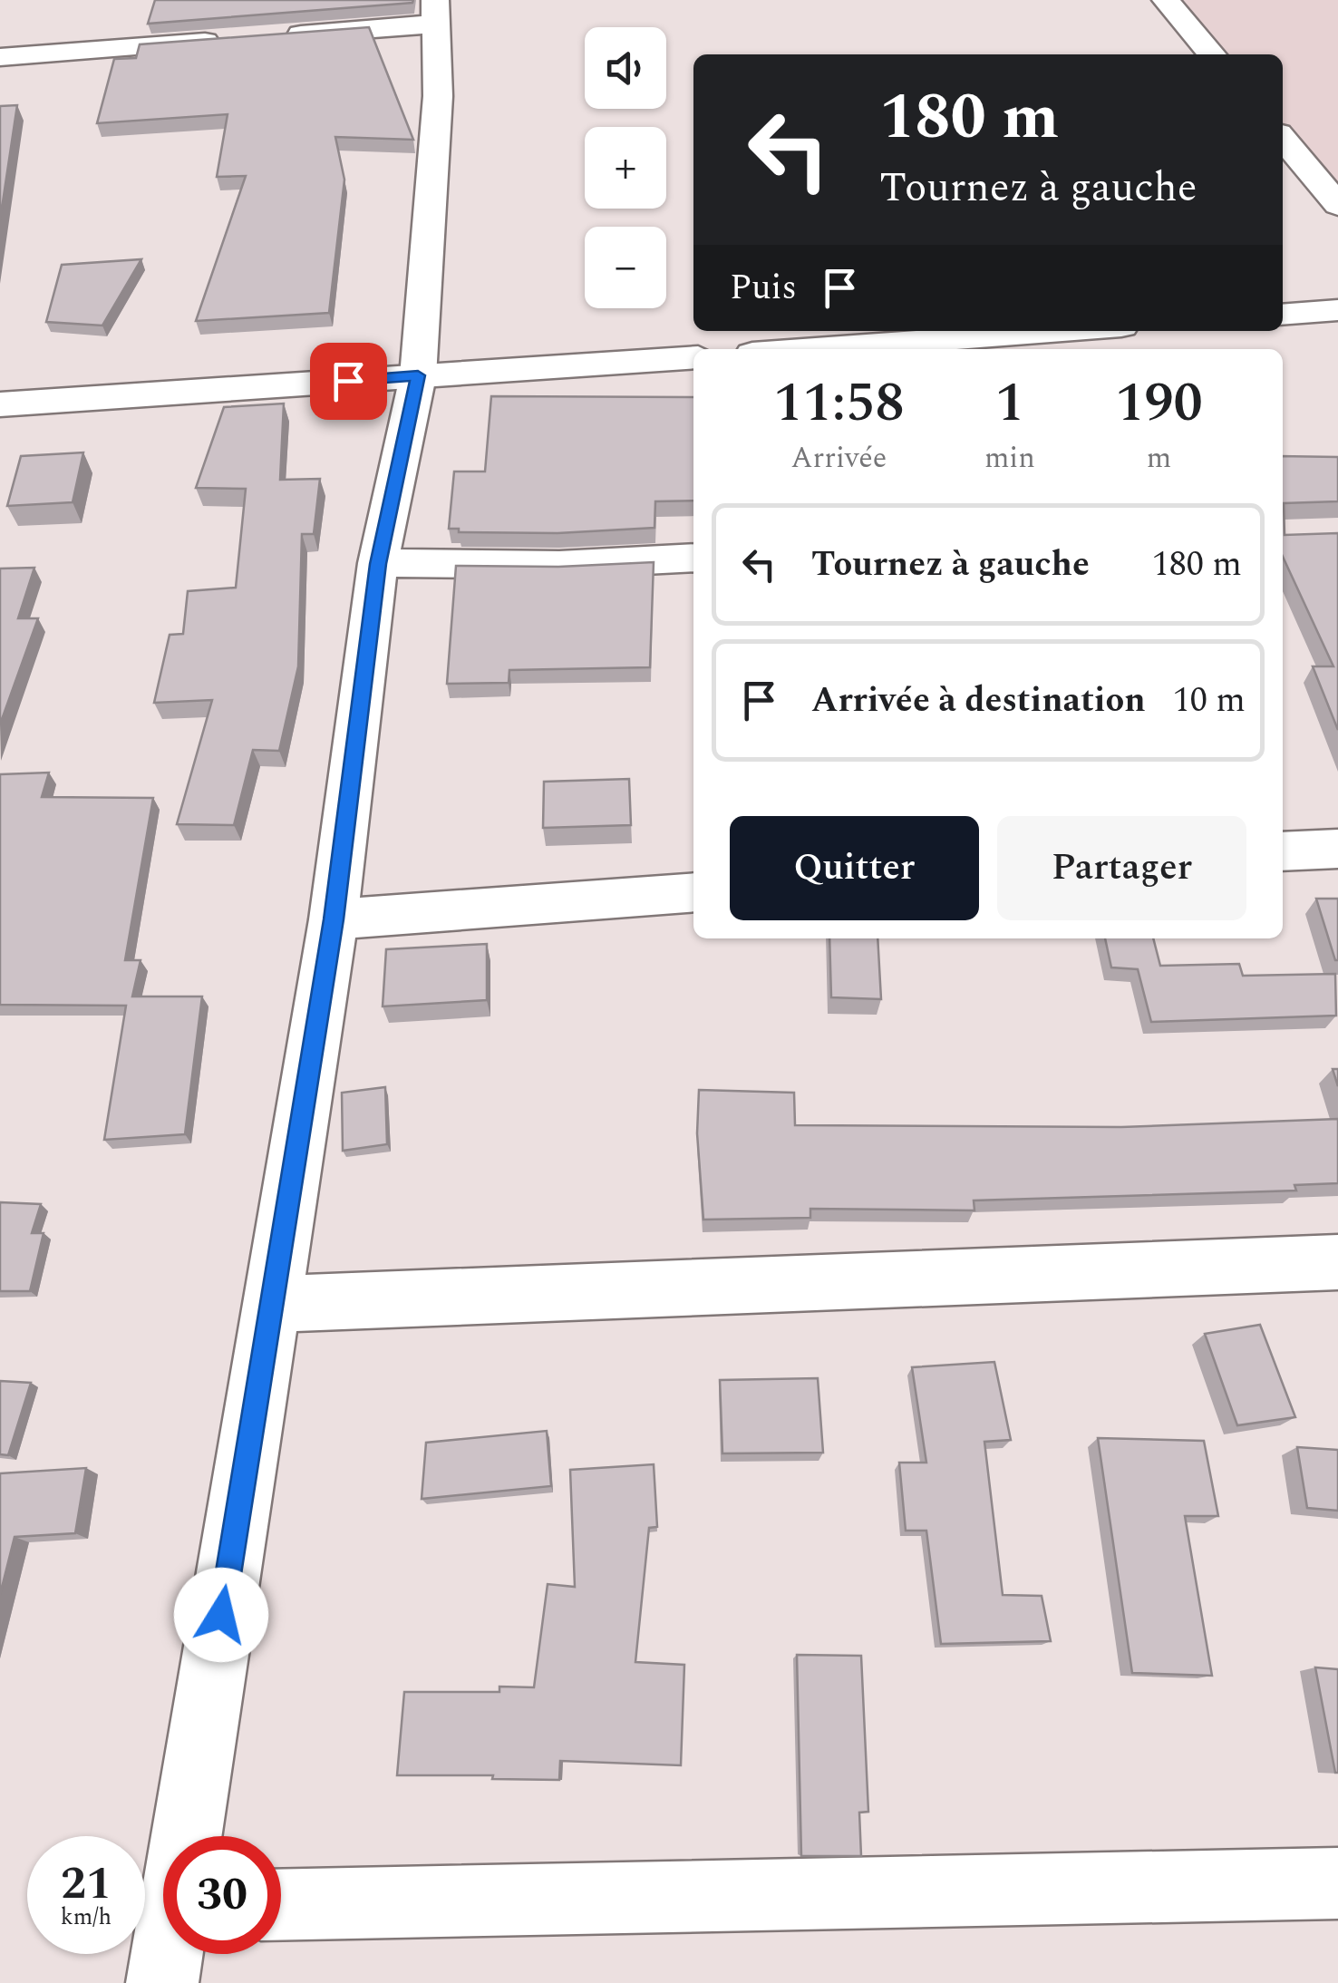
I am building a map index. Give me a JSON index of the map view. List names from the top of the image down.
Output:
{
  "page": {
    "map_buttons": ["+", "−"],
    "turn": ["180 m", "Tournez à gauche"],
    "then": "Puis",
    "eta": [
      "11:58",
      "Arrivée",
      "1",
      "min",
      "190",
      "m"
    ],
    "list": [
      {
        "name": "Tournez à gauche",
        "value": "180 m"
      },
      {
        "name": "Arrivée à destination",
        "value": "10 m"
      }
    ],
    "buttons": ["Quitter", "Partager"],
    "speed": "21 km/h",
    "limit": "30"
  }
}
